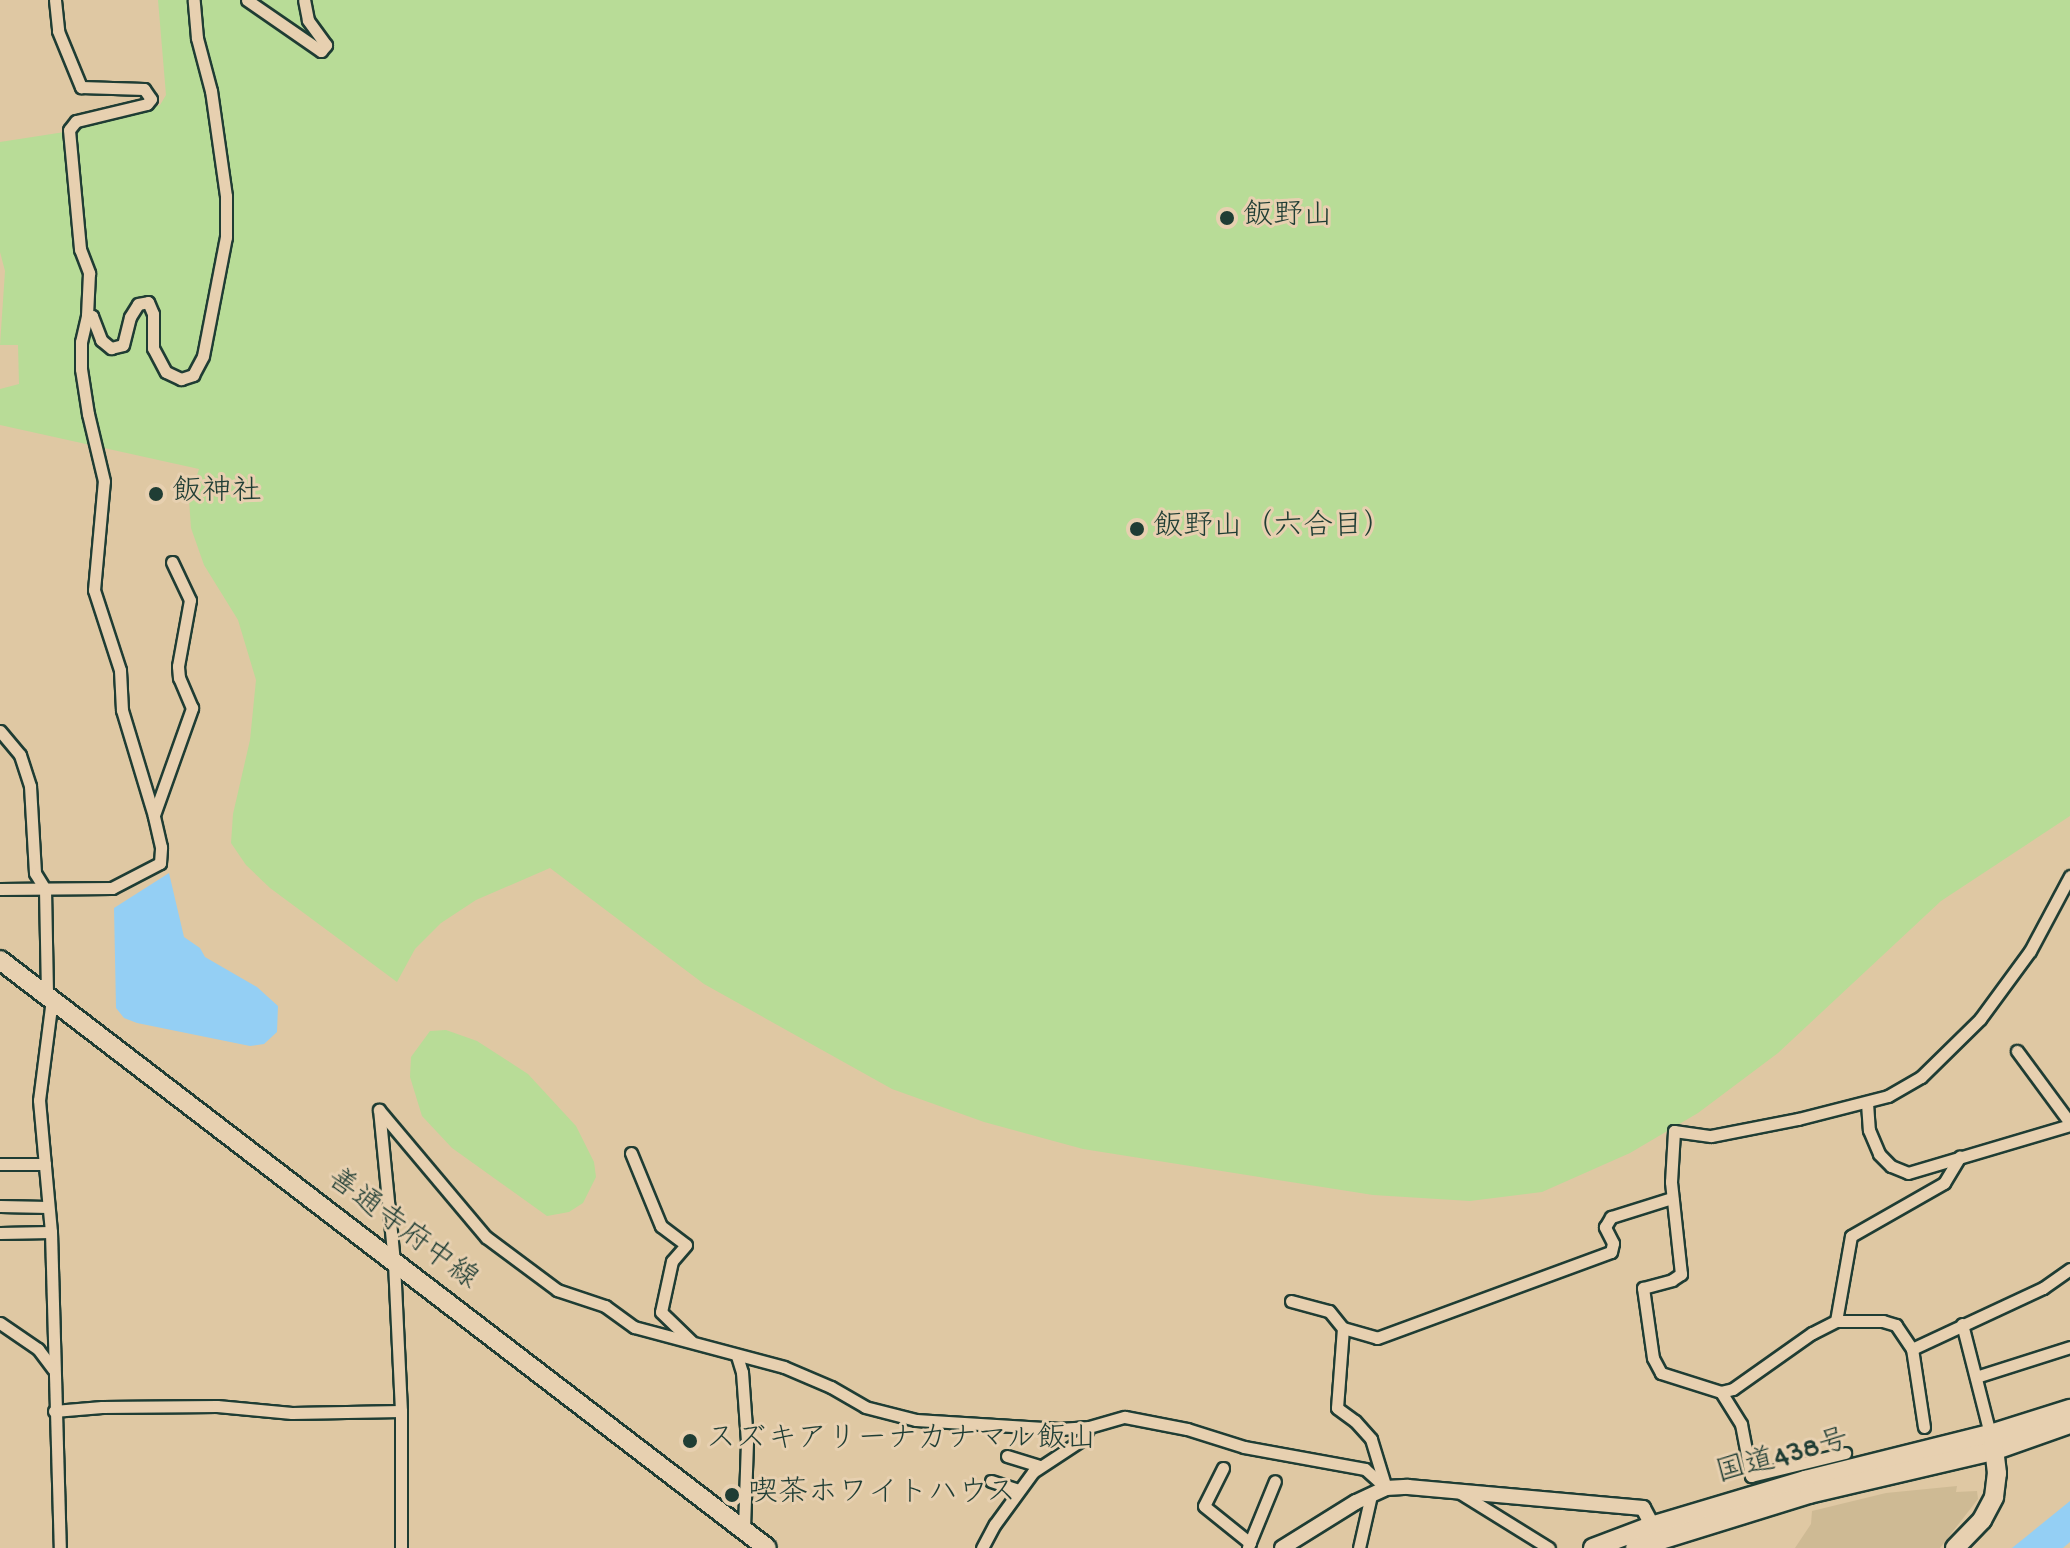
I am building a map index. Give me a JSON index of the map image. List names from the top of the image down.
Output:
{
  "streets": {
    "main road": ["善通寺府中線", "国道438号"]
  },
  "places": [
    "飯野山",
    "飯神社",
    "飯野山（六合目）",
    "スズキアリーナカナマル飯山",
    "喫茶ホワイトハウス"
  ]
}
